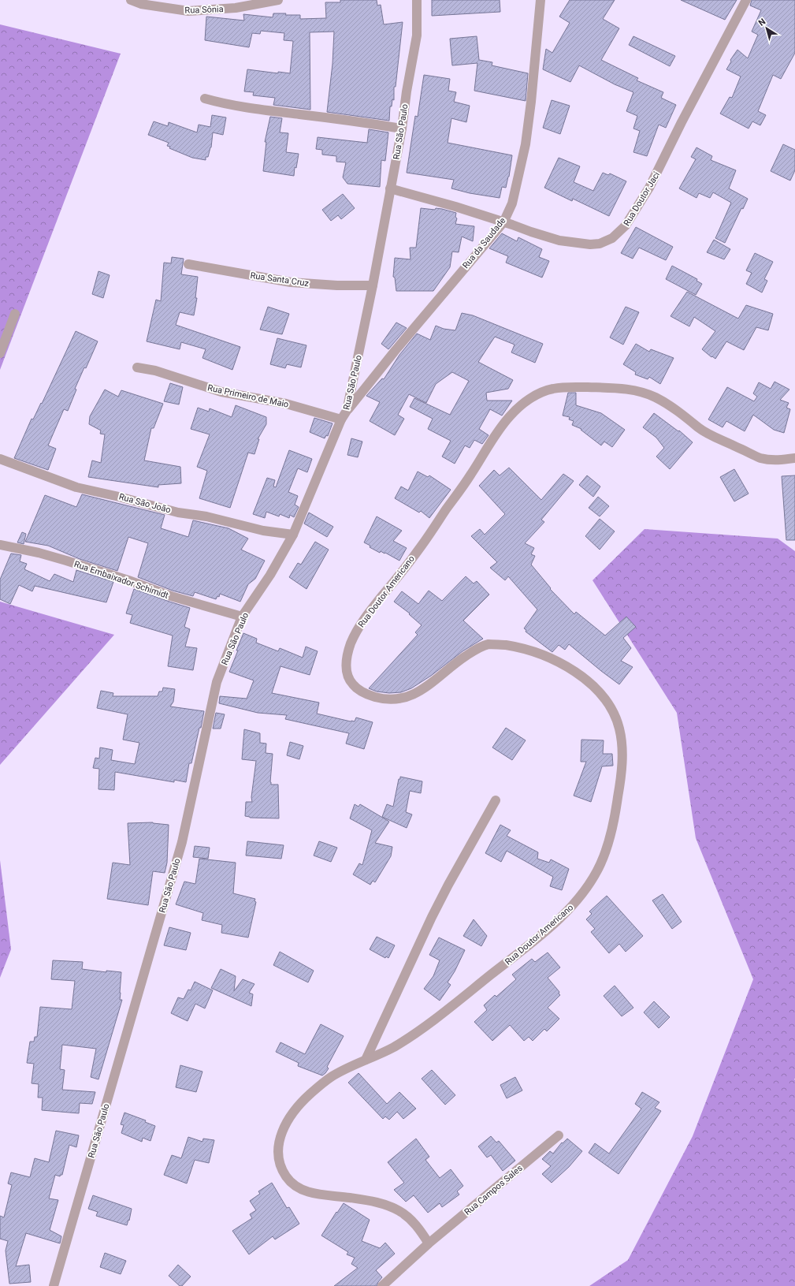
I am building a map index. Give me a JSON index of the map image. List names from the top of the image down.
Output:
{
  "streets": {
    "street": [
      "Rua Sônia",
      "Rua São Paulo",
      "Rua Doutor Jaci",
      "Rua da Saudade",
      "Rua Santa Cruz",
      "Rua Primeiro de Maio",
      "Rua São João",
      "Rua Embaixador Schimidt",
      "Rua Doutor Americano",
      "Rua Campos Sales"
    ]
  },
  "crossings": [
    ["Rua São Paulo", "Rua Doutor Jaci"],
    ["Rua São Paulo", "Rua da Saudade"],
    ["Rua São Paulo", "Rua Santa Cruz"],
    ["Rua São Paulo", "Rua Primeiro de Maio"],
    ["Rua São Paulo", "Rua São João"],
    ["Rua São Paulo", "Rua Embaixador Schimidt"],
    ["Rua Doutor Jaci", "Rua da Saudade"],
    ["Rua Doutor Americano", "Rua Campos Sales"]
  ],
  "north": "top left"
}
